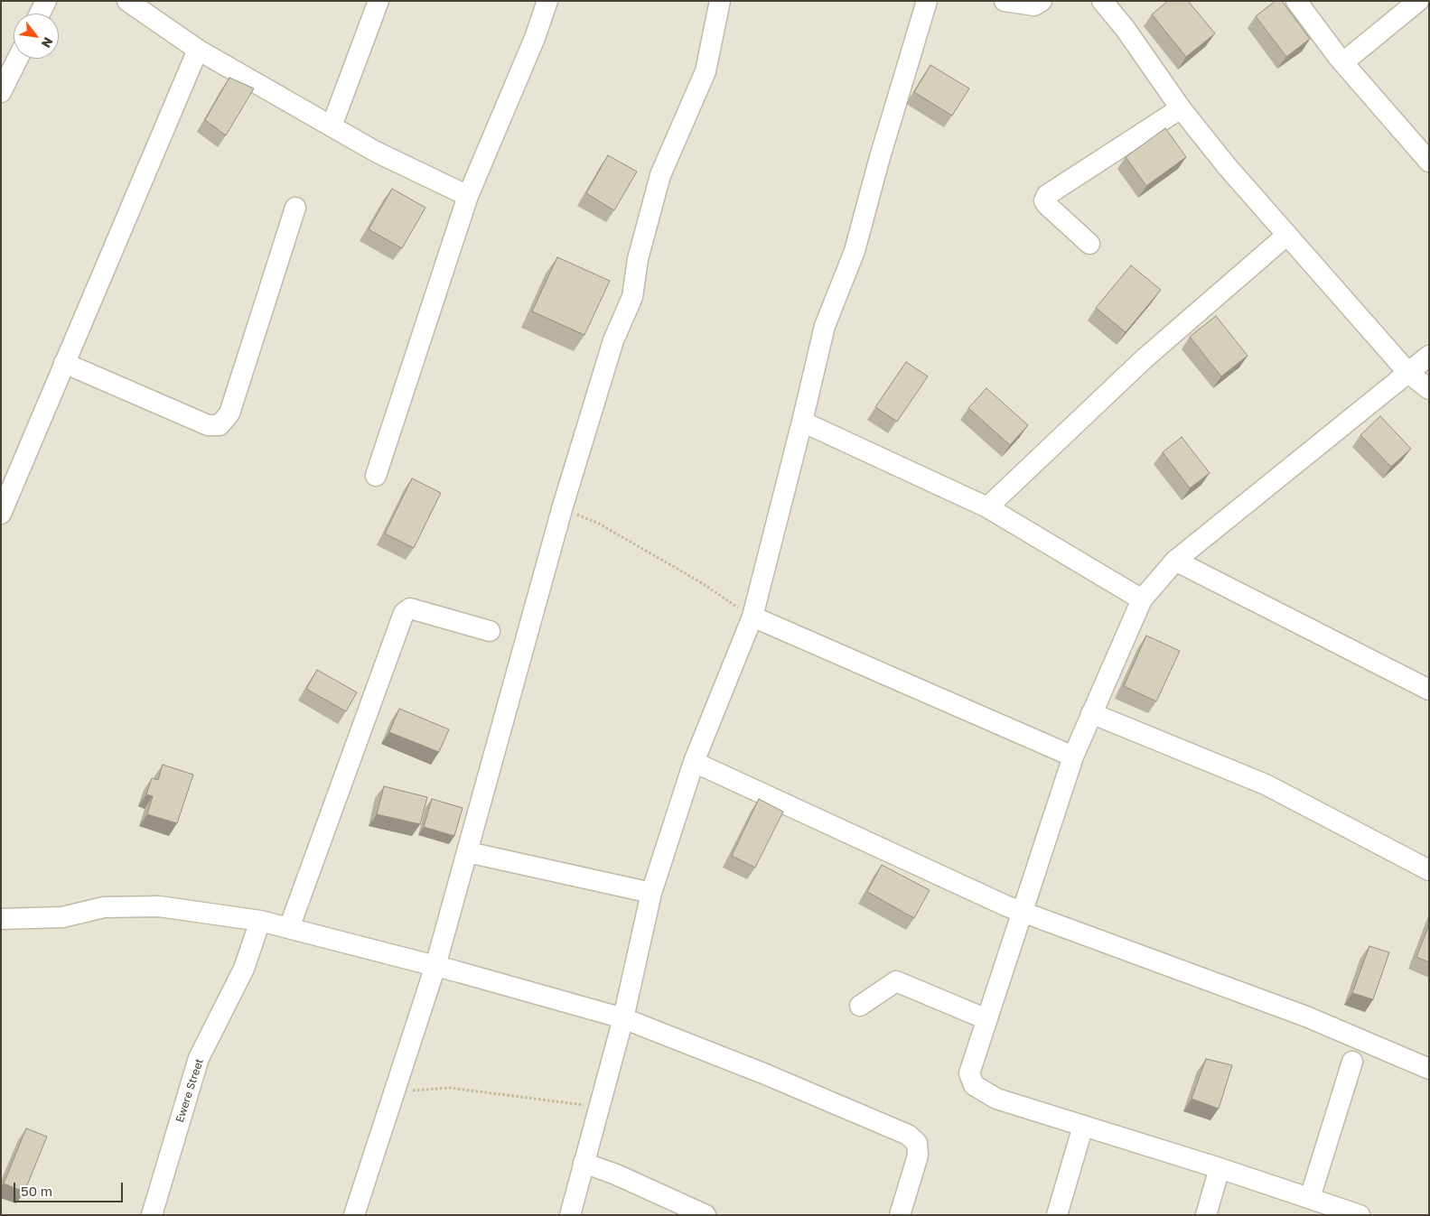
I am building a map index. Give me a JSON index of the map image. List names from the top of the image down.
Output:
{
  "streets": {
    "street": ["Ewere Street"]
  },
  "scale_bar": "50 m",
  "north": "bottom right"
}
